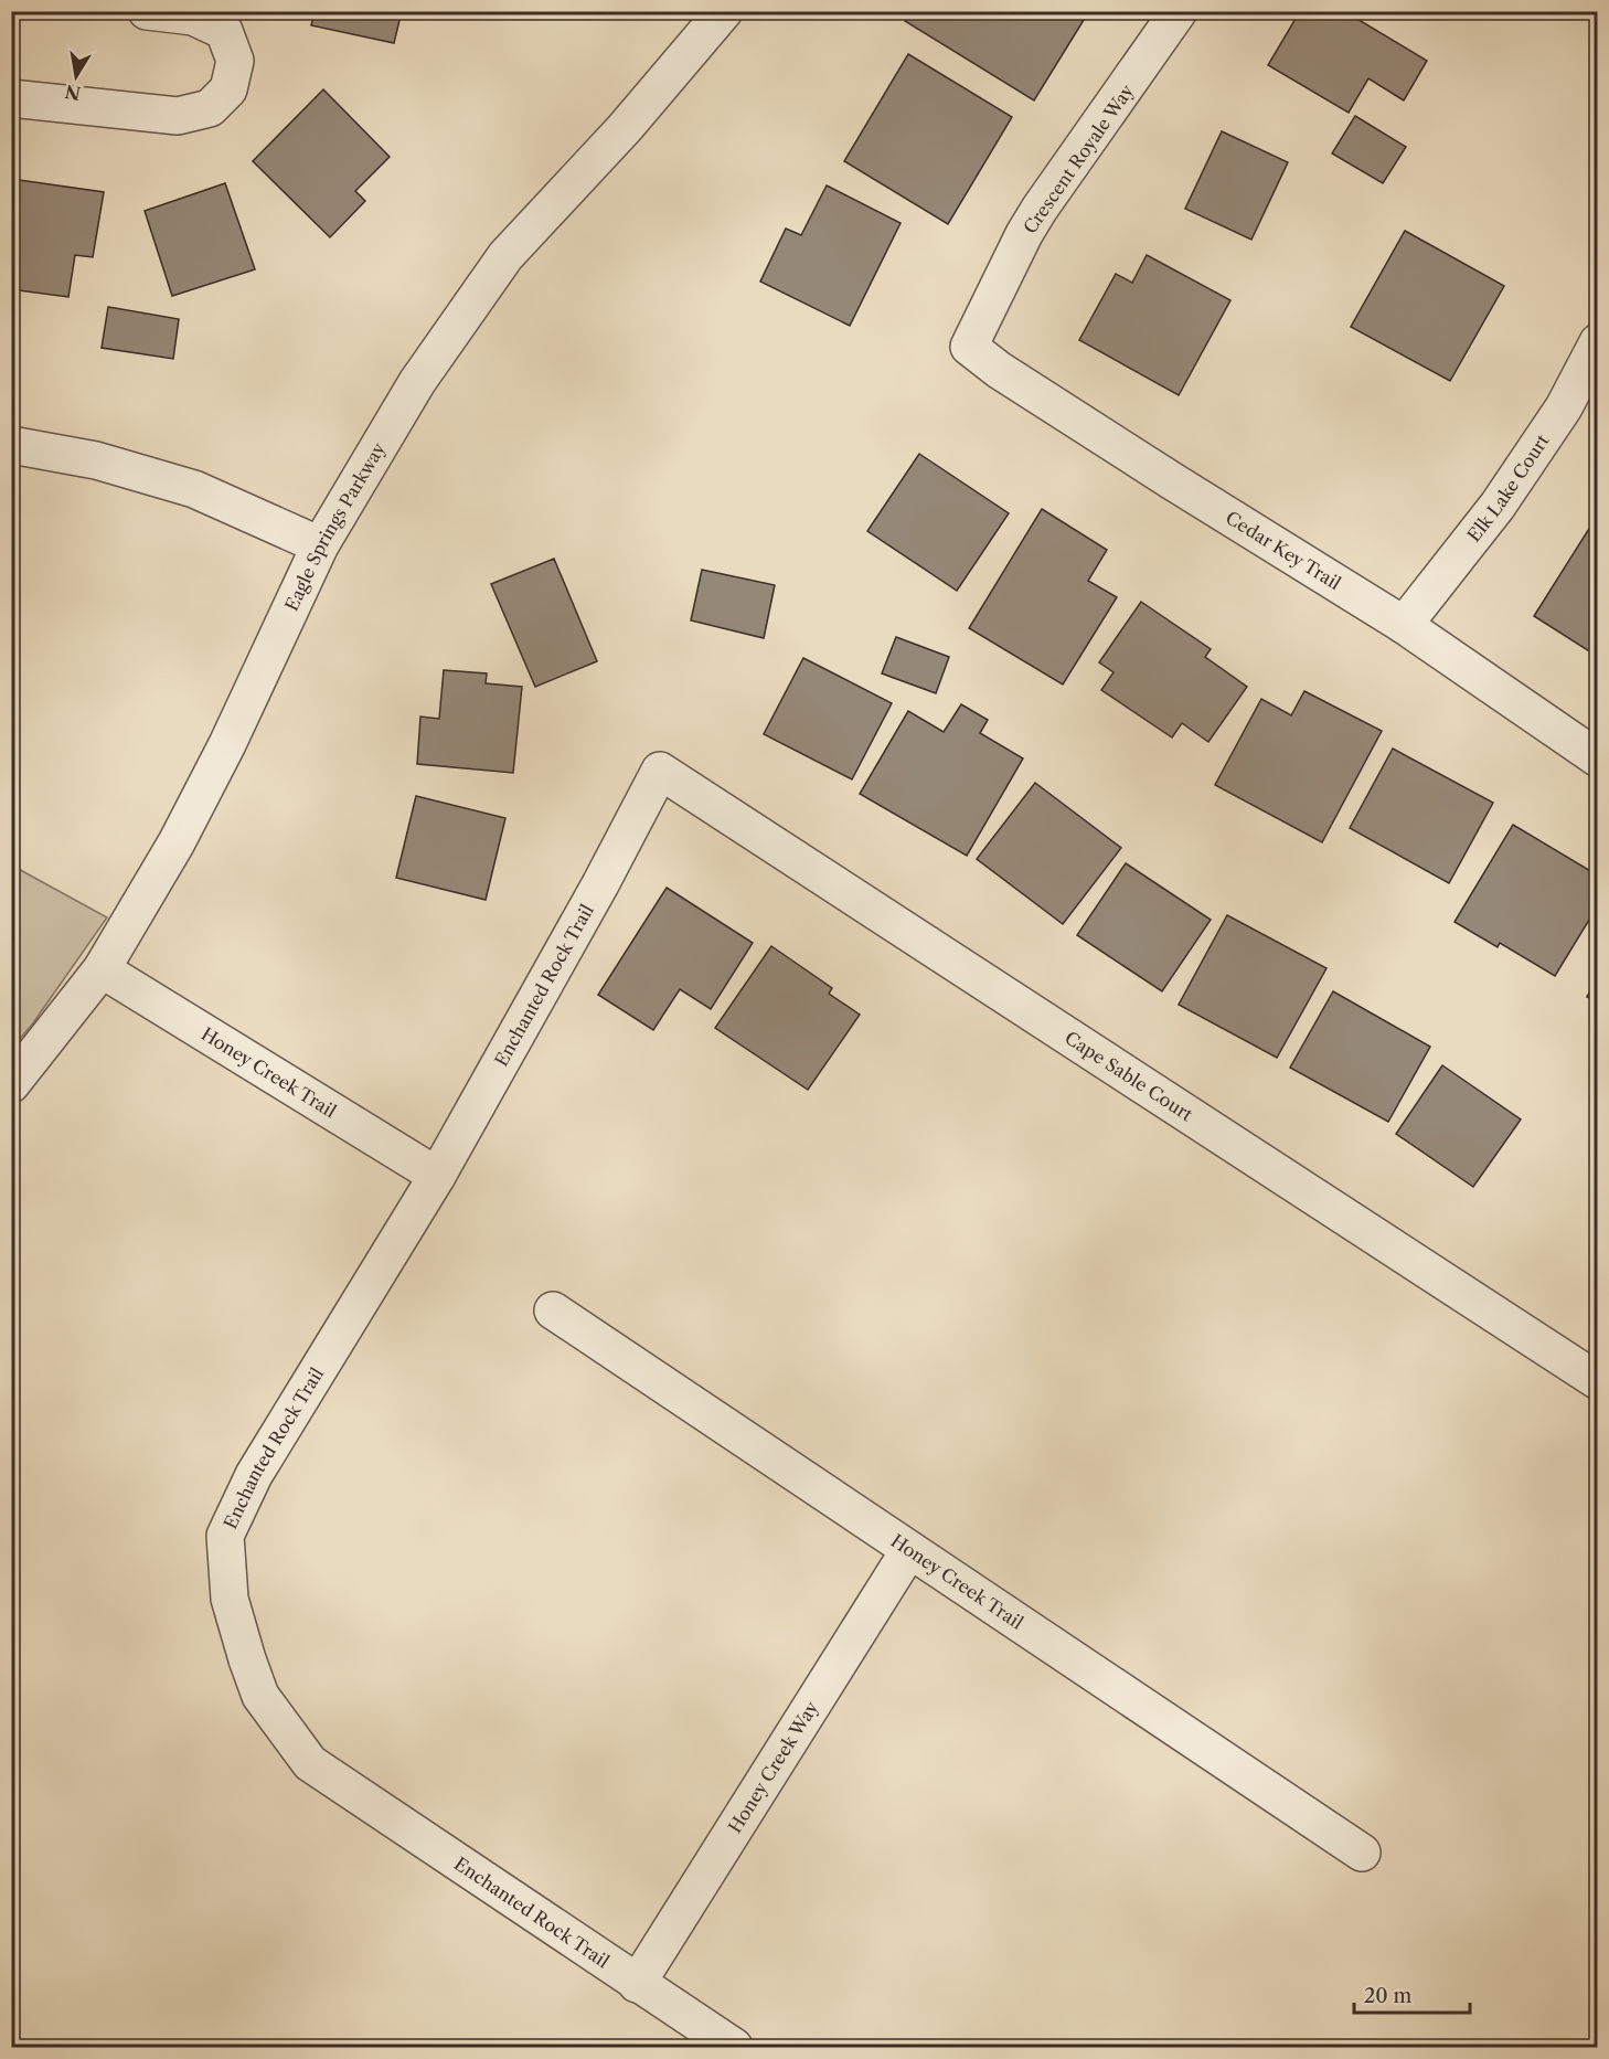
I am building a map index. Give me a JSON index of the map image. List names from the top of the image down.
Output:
{
  "streets": {
    "street": [
      "Crescent Royale Way",
      "Elk Lake Court",
      "Eagle Springs Parkway",
      "Cedar Key Trail",
      "Enchanted Rock Trail",
      "Honey Creek Trail",
      "Cape Sable Court",
      "Honey Creek Way"
    ]
  },
  "crossings": [
    ["Crescent Royale Way", "Cedar Key Trail"],
    ["Elk Lake Court", "Cedar Key Trail"],
    ["Eagle Springs Parkway", "Honey Creek Trail"],
    ["Enchanted Rock Trail", "Honey Creek Trail"],
    ["Enchanted Rock Trail", "Cape Sable Court"],
    ["Enchanted Rock Trail", "Honey Creek Way"],
    ["Honey Creek Trail", "Honey Creek Way"]
  ],
  "scale_bar": "20 m",
  "north": "bottom"
}
